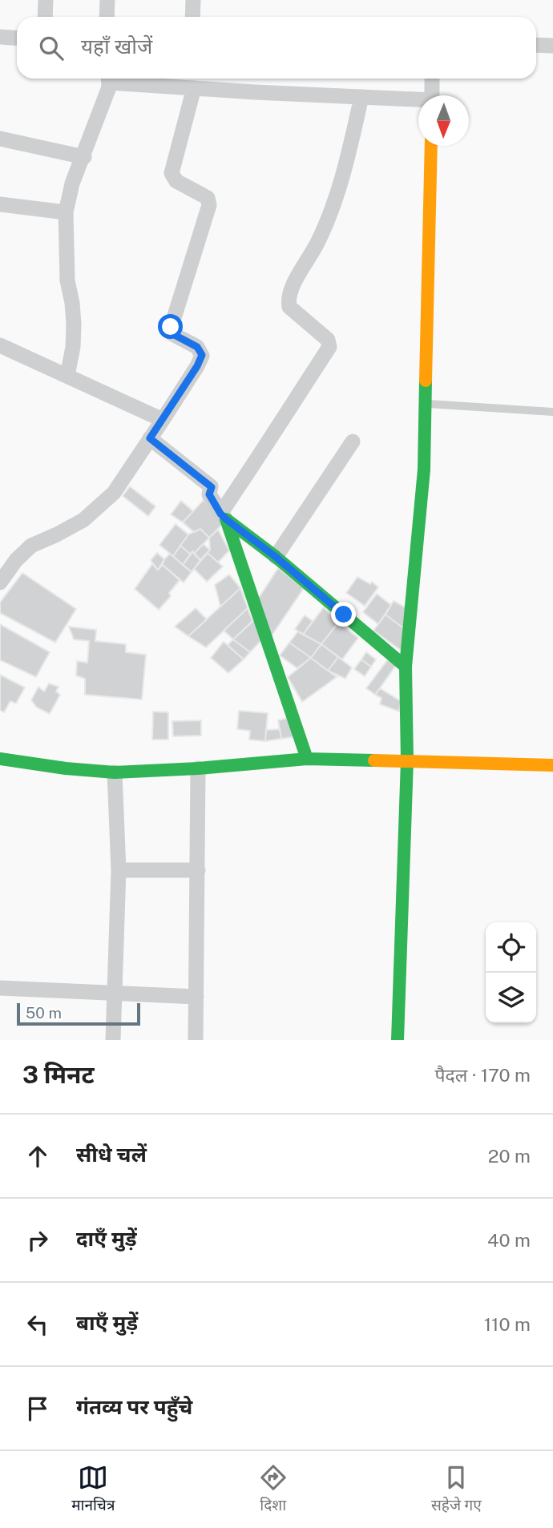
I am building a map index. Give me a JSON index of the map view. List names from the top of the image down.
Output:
{
  "scale_bar": "50 m",
  "north": "bottom",
  "page": {
    "search": "यहाँ खोजें",
    "scale": "50 m",
    "heading": ["3 मिनट", "पैदल · 170 m"],
    "list": [
      ["सीधे चलें", "20 m"],
      ["दाएँ मुड़ें", "40 m"],
      ["बाएँ मुड़ें", "110 m"],
      "गंतव्य पर पहुँचे"
    ],
    "nav": ["मानचित्र", "दिशा", "सहेजे गए"]
  }
}
